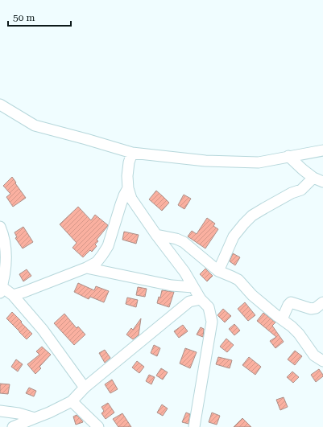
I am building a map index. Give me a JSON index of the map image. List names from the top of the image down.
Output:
{
  "scale_bar": "50 m"
}
